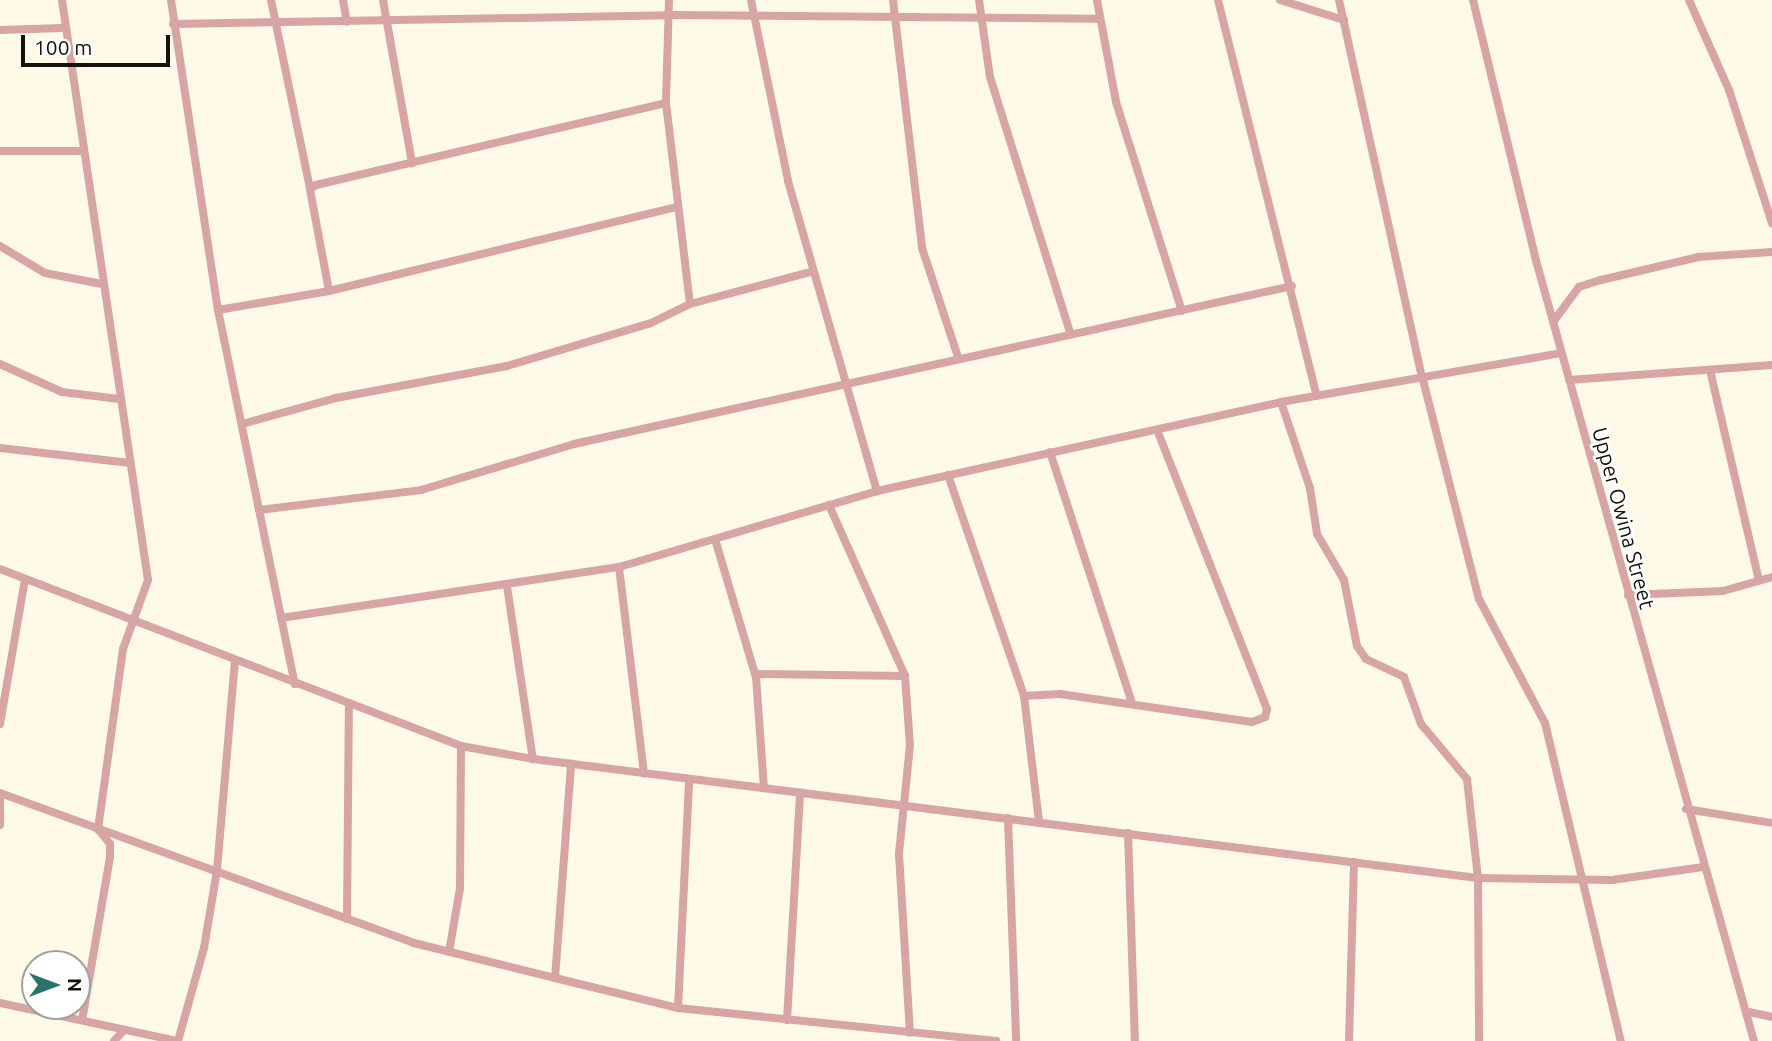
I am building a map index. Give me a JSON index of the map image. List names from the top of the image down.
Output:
{
  "streets": {
    "street": ["Upper Owina Street"]
  },
  "scale_bar": "100 m",
  "north": "right"
}
